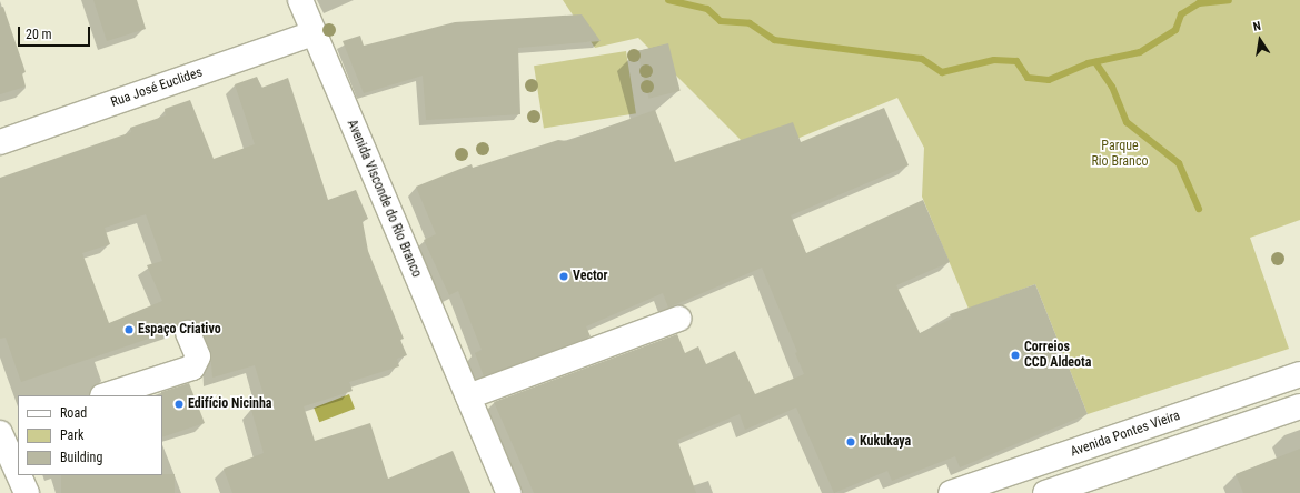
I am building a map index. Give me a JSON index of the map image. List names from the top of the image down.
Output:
{
  "streets": {
    "main road": ["Rua José Euclides", "Avenida Visconde do Rio Branco", "Avenida Pontes Vieira"]
  },
  "crossings": [
    ["Rua José Euclides", "Avenida Visconde do Rio Branco"]
  ],
  "parks": ["Parque Rio Branco"],
  "places": [
    "Vector",
    "Espaço Criativo",
    "Correios CCD Aldeota",
    "Edifício Nicinha",
    "Kukukaya"
  ],
  "legend": ["Road", "Park", "Building"],
  "scale_bar": "20 m",
  "north": "top"
}
